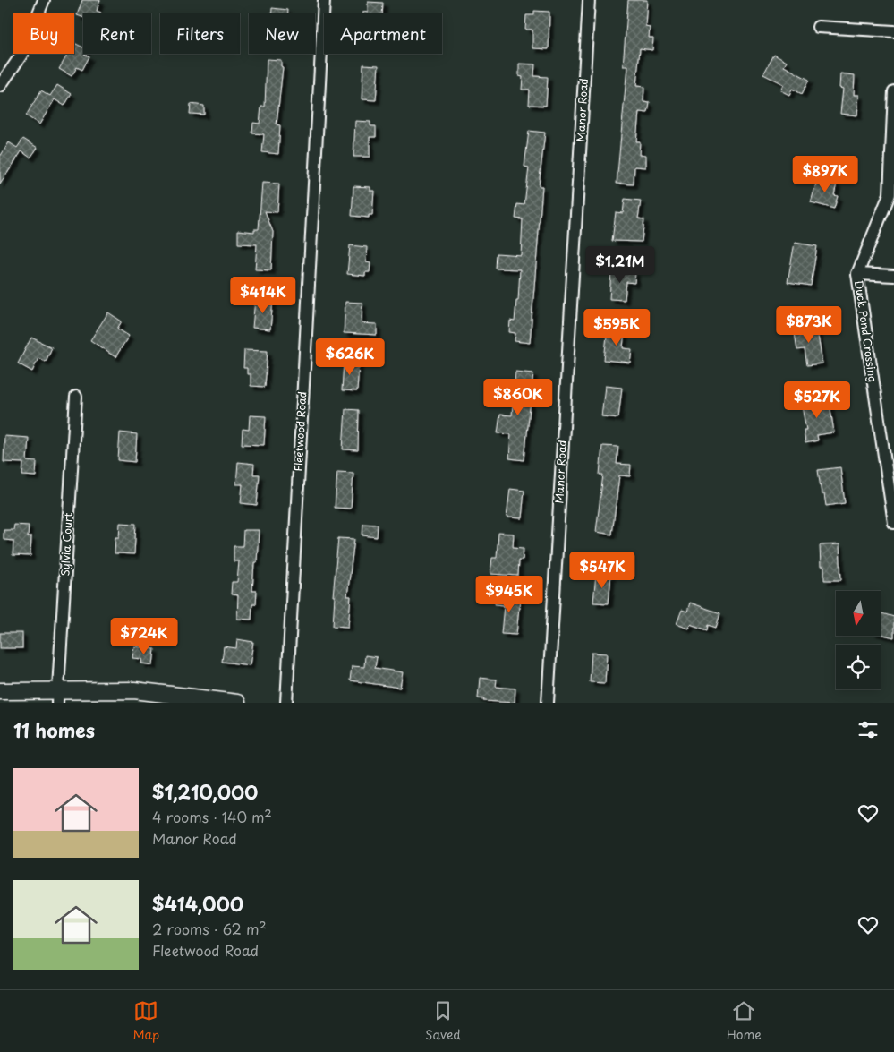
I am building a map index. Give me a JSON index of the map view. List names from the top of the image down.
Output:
{
  "streets": {
    "street": [
      "Manor Road",
      "Duck Pond Crossing",
      "Fleetwood Road",
      "Sylvia Court"
    ]
  },
  "north": "bottom",
  "page": {
    "chip": [
      "Buy",
      "Rent",
      "Filters",
      "New",
      "Apartment"
    ],
    "price": [
      "$897K",
      "$1.21M",
      "$414K",
      "$873K",
      "$595K",
      "$626K",
      "$860K",
      "$527K",
      "$547K",
      "$945K",
      "$724K"
    ],
    "heading": "11 homes",
    "list": [
      {
        "name": "$1,210,000",
        "note": "4 rooms · 140 m² · Manor Road"
      },
      {
        "name": "$414,000",
        "note": "2 rooms · 62 m² · Fleetwood Road"
      }
    ],
    "tabs": ["Map", "Saved", "Home"]
  }
}
